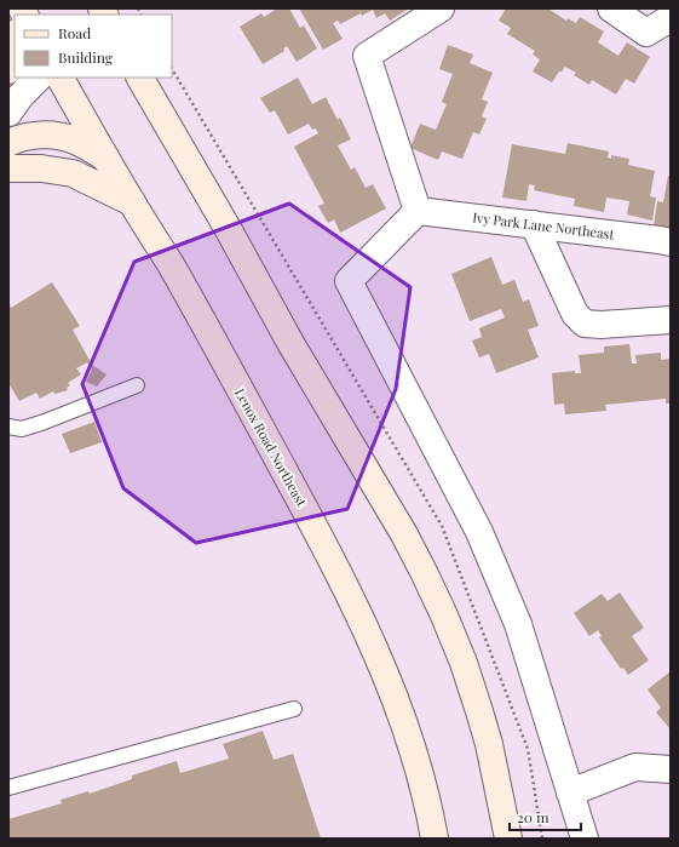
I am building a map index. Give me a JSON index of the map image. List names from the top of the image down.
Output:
{
  "streets": {
    "main road": ["Lenox Road Northeast"],
    "street": ["Ivy Park Lane Northeast"]
  },
  "legend": ["Road", "Building"],
  "scale_bar": "20 m"
}
